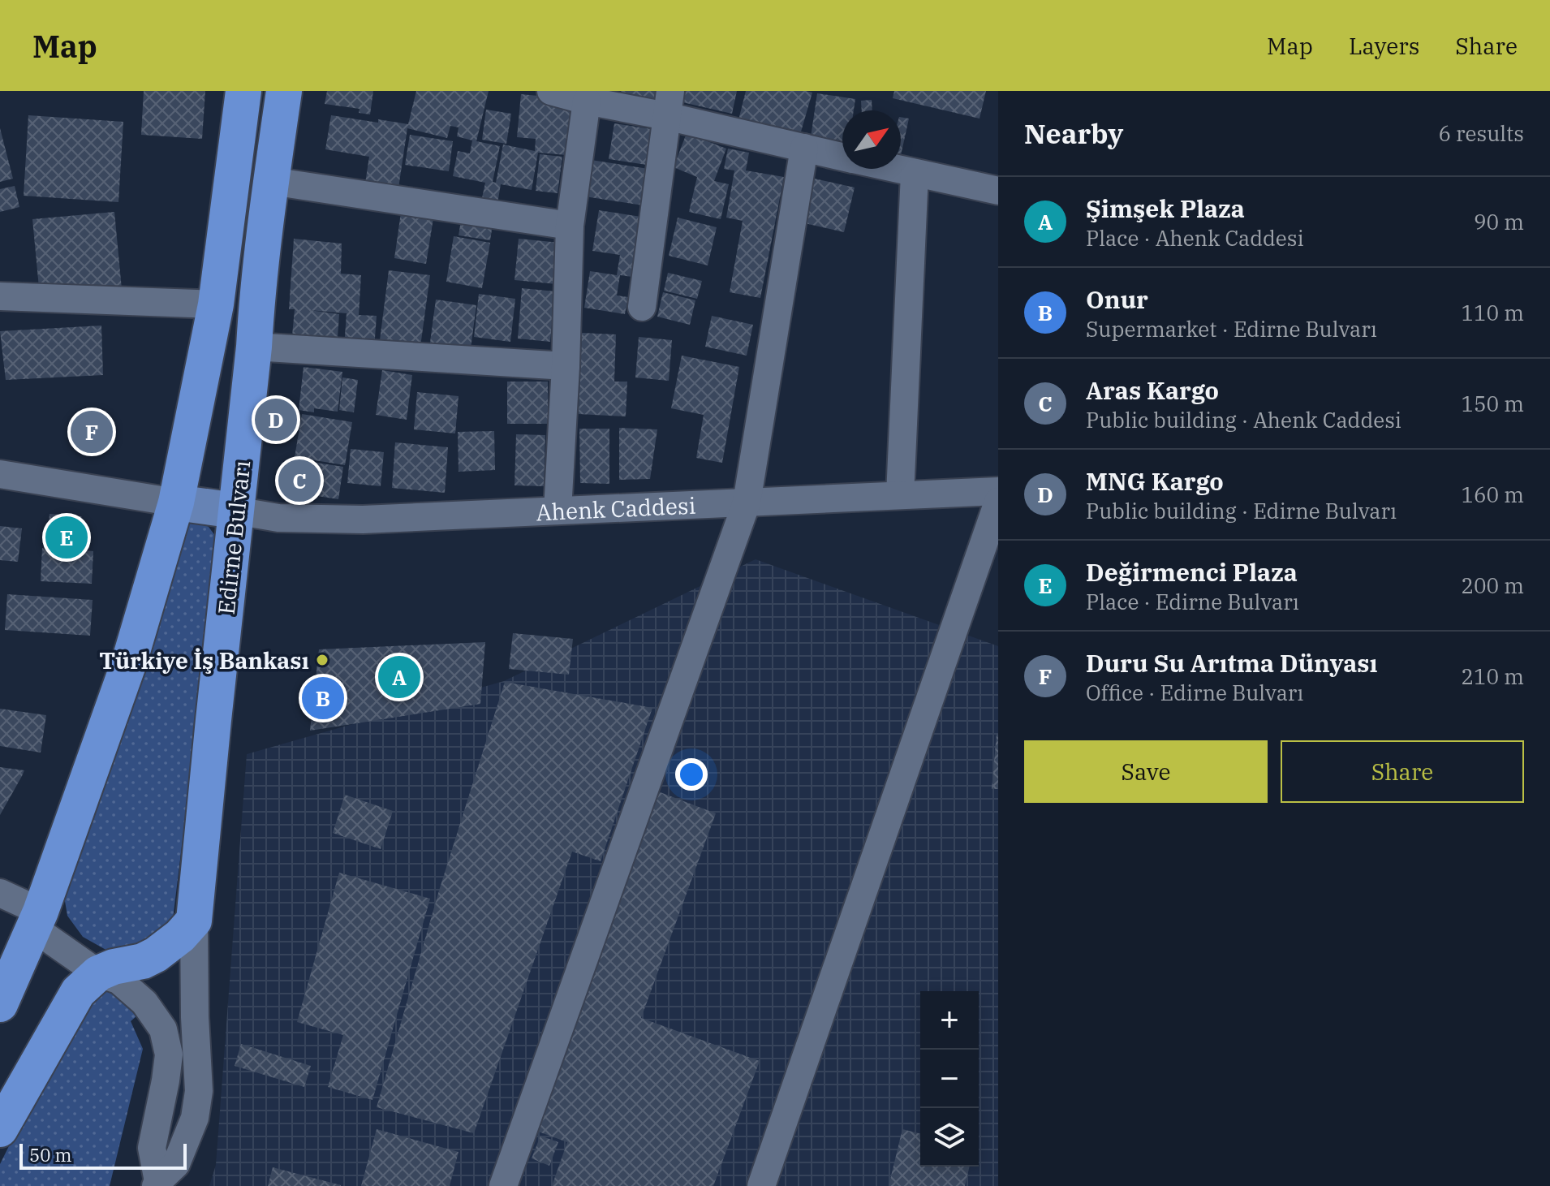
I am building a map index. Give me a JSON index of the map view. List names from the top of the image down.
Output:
{
  "streets": {
    "highway": ["Edirne Bulvarı"],
    "street": ["Ahenk Caddesi"]
  },
  "crossings": [
    ["Ahenk Caddesi", "Edirne Bulvarı"]
  ],
  "places": ["Türkiye İş Bankası"],
  "scale_bar": "50 m",
  "north": "top right",
  "page": {
    "header": "Map",
    "nav": ["Map", "Layers", "Share"],
    "heading": ["Nearby", "6 results"],
    "list": [
      {
        "mark": "A",
        "name": "Şimşek Plaza",
        "note": "Place · Ahenk Caddesi",
        "value": "90 m"
      },
      {
        "mark": "B",
        "name": "Onur",
        "note": "Supermarket · Edirne Bulvarı",
        "value": "110 m"
      },
      {
        "mark": "C",
        "name": "Aras Kargo",
        "note": "Public building · Ahenk Caddesi",
        "value": "150 m"
      },
      {
        "mark": "D",
        "name": "MNG Kargo",
        "note": "Public building · Edirne Bulvarı",
        "value": "160 m"
      },
      {
        "mark": "E",
        "name": "Değirmenci Plaza",
        "note": "Place · Edirne Bulvarı",
        "value": "200 m"
      },
      {
        "mark": "F",
        "name": "Duru Su Arıtma Dünyası",
        "note": "Office · Edirne Bulvarı",
        "value": "210 m"
      }
    ],
    "pins": [
      "D",
      "F",
      "C",
      "E",
      "A",
      "B"
    ],
    "buttons": ["Save", "Share"],
    "map_buttons": ["+", "−"],
    "scale": "50 m"
  }
}
